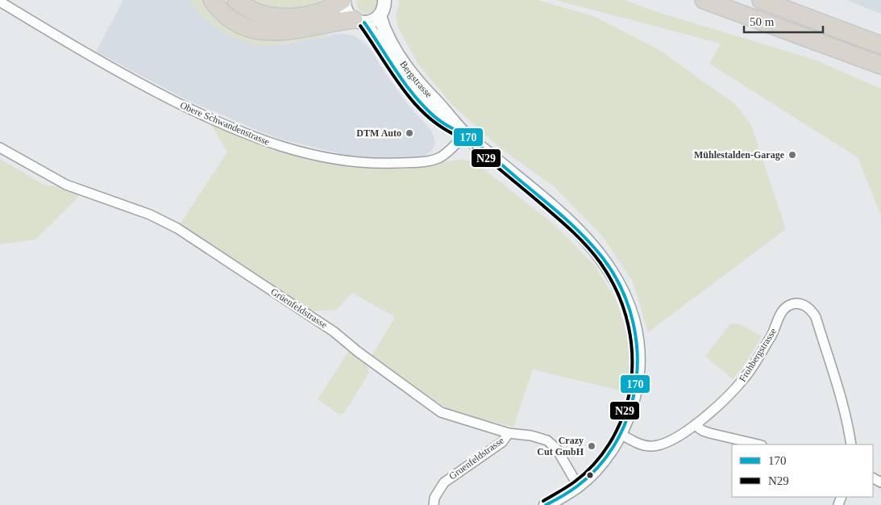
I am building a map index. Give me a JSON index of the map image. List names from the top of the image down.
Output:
{
  "streets": {
    "main road": ["Bergstrasse"],
    "street": [
      "Obere Schwandenstrasse",
      "Grüenfeldstrasse",
      "Frohbergstrasse",
      "Gruenfeldstrasse"
    ]
  },
  "crossings": [
    ["Bergstrasse", "Obere Schwandenstrasse"],
    ["Bergstrasse", "Grüenfeldstrasse"],
    ["Bergstrasse", "Frohbergstrasse"],
    ["Grüenfeldstrasse", "Gruenfeldstrasse"]
  ],
  "places": ["DTM Auto", "Mühlestalden-Garage", "Crazy Cut GmbH"],
  "lines": ["transit line 170", "transit line N29"],
  "legend": ["170", "N29"],
  "scale_bar": "50 m"
}
